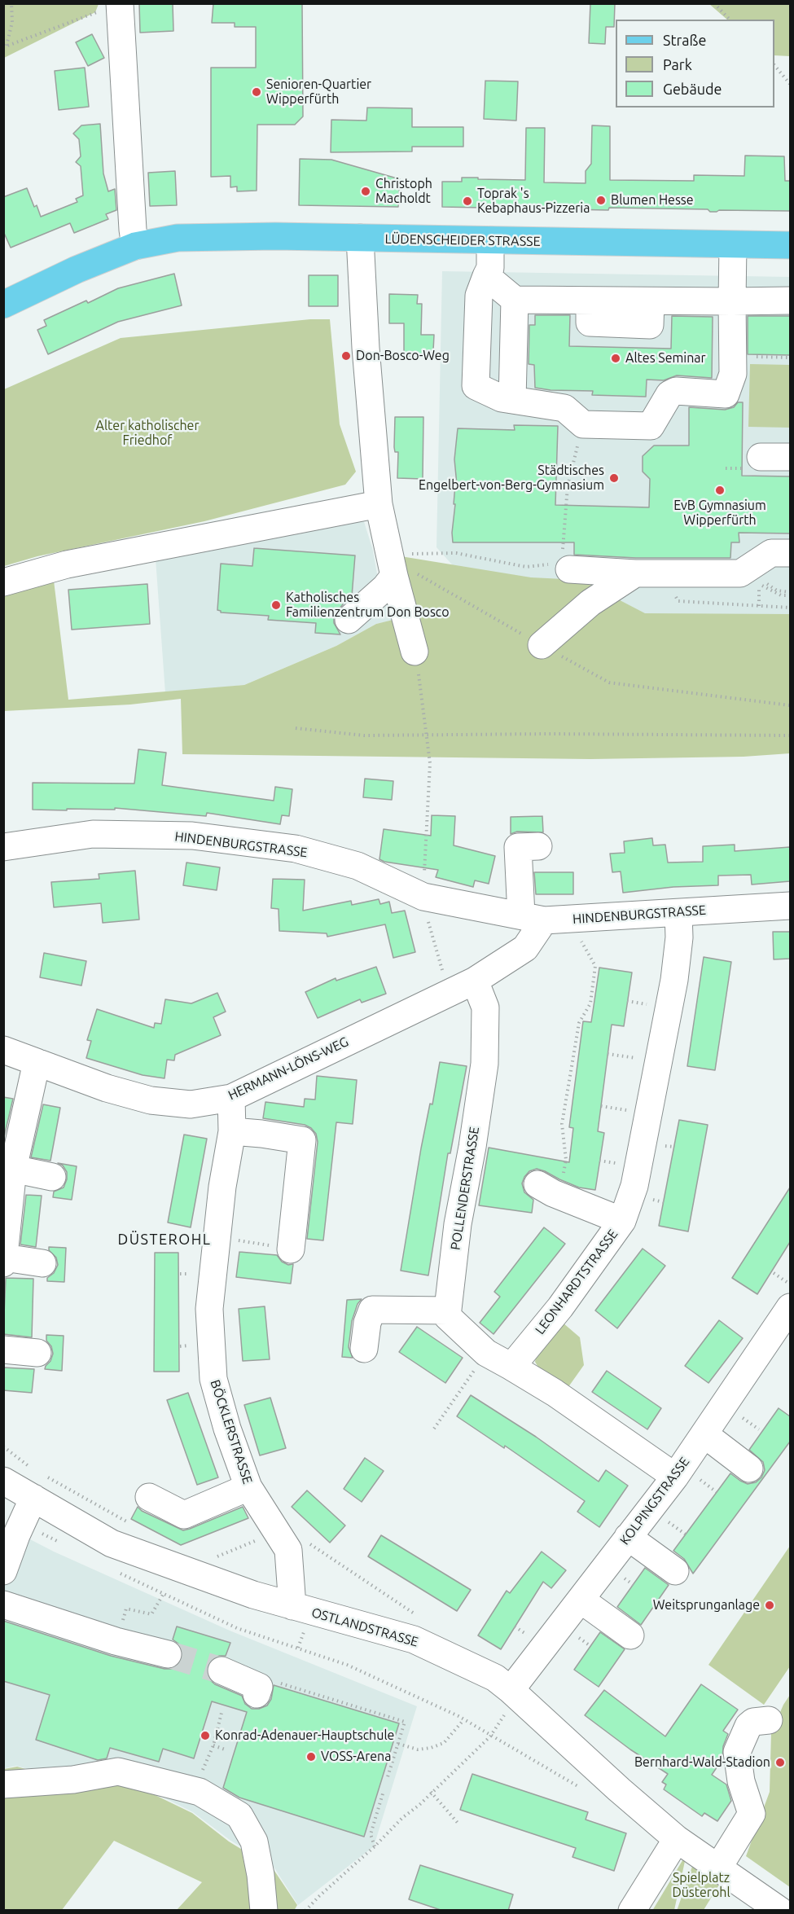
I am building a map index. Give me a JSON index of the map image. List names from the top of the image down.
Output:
{
  "streets": {
    "main road": ["LÜDENSCHEIDER STRASSE"],
    "street": [
      "HINDENBURGSTRASSE",
      "HERMANN-LÖNS-WEG",
      "POLLENDERSTRASSE",
      "LEONHARDTSTRASSE",
      "BÖCKLERSTRASSE",
      "KOLPINGSTRASSE",
      "OSTLANDSTRASSE"
    ]
  },
  "crossings": [
    ["HINDENBURGSTRASSE", "HERMANN-LÖNS-WEG"],
    ["HINDENBURGSTRASSE", "LEONHARDTSTRASSE"],
    ["HERMANN-LÖNS-WEG", "POLLENDERSTRASSE"],
    ["HERMANN-LÖNS-WEG", "BÖCKLERSTRASSE"],
    ["BÖCKLERSTRASSE", "OSTLANDSTRASSE"],
    ["KOLPINGSTRASSE", "OSTLANDSTRASSE"]
  ],
  "districts": ["DÜSTEROHL"],
  "parks": ["Alter katholischer Friedhof", "Spielplatz Düsterohl"],
  "places": [
    "Senioren-Quartier Wipperfürth",
    "Christoph Macholdt",
    "Blumen Hesse",
    "Toprak 's Kebaphaus-Pizzeria",
    "Don-Bosco-Weg",
    "Altes Seminar",
    "Städtisches Engelbert-von-Berg-Gymnasium",
    "EvB Gymnasium Wipperfürth",
    "Katholisches Familienzentrum Don Bosco",
    "Weitsprunganlage",
    "Konrad-Adenauer-Hauptschule",
    "VOSS-Arena",
    "Bernhard-Wald-Stadion"
  ],
  "legend": ["Straße", "Park", "Gebäude"]
}
